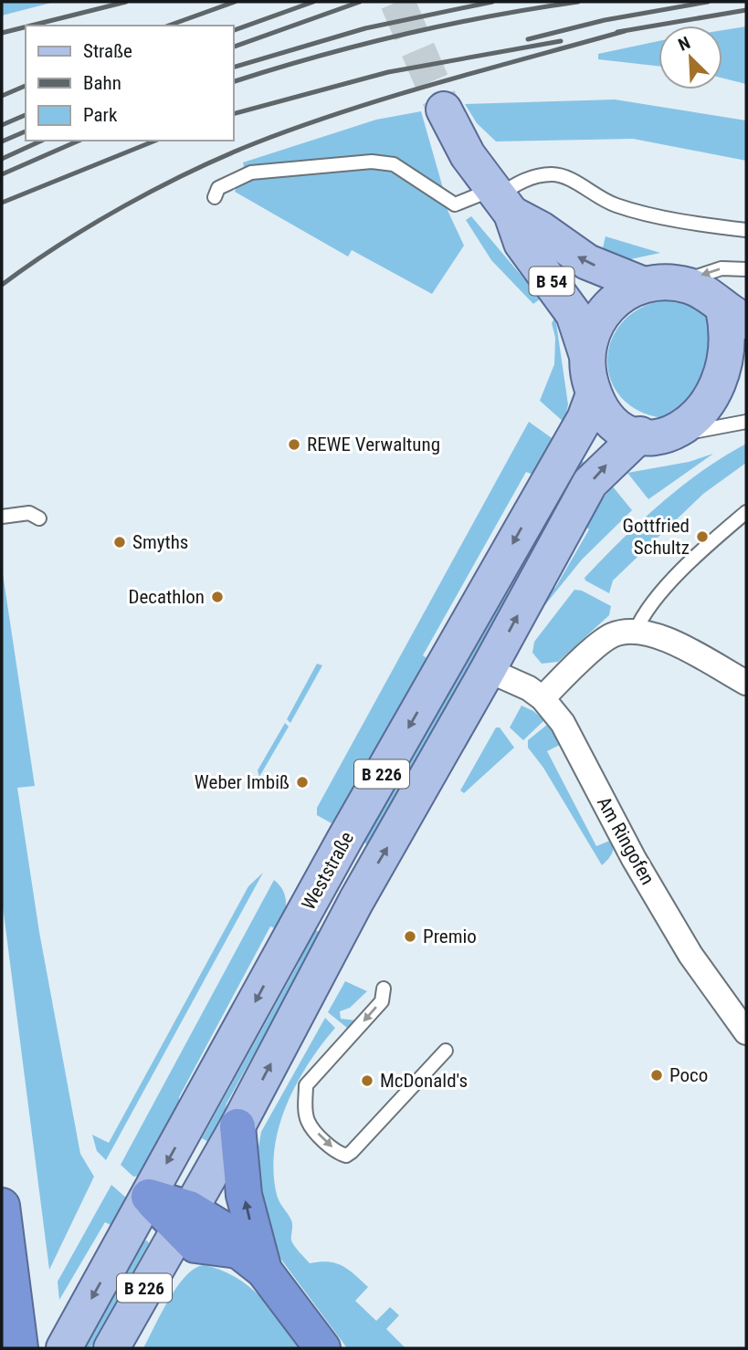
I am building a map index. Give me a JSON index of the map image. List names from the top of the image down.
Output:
{
  "streets": {
    "main road": ["B 54", "B 226", "Weststraße"],
    "street": ["Am Ringofen"]
  },
  "crossings": [
    ["B 54", "Weststraße"],
    ["Am Ringofen", "Weststraße"]
  ],
  "places": [
    "REWE Verwaltung",
    "Gottfried Schultz",
    "Smyths",
    "Decathlon",
    "Weber Imbiß",
    "Premio",
    "Poco",
    "McDonald's"
  ],
  "legend": ["Straße", "Bahn", "Park"],
  "north": "top left"
}
